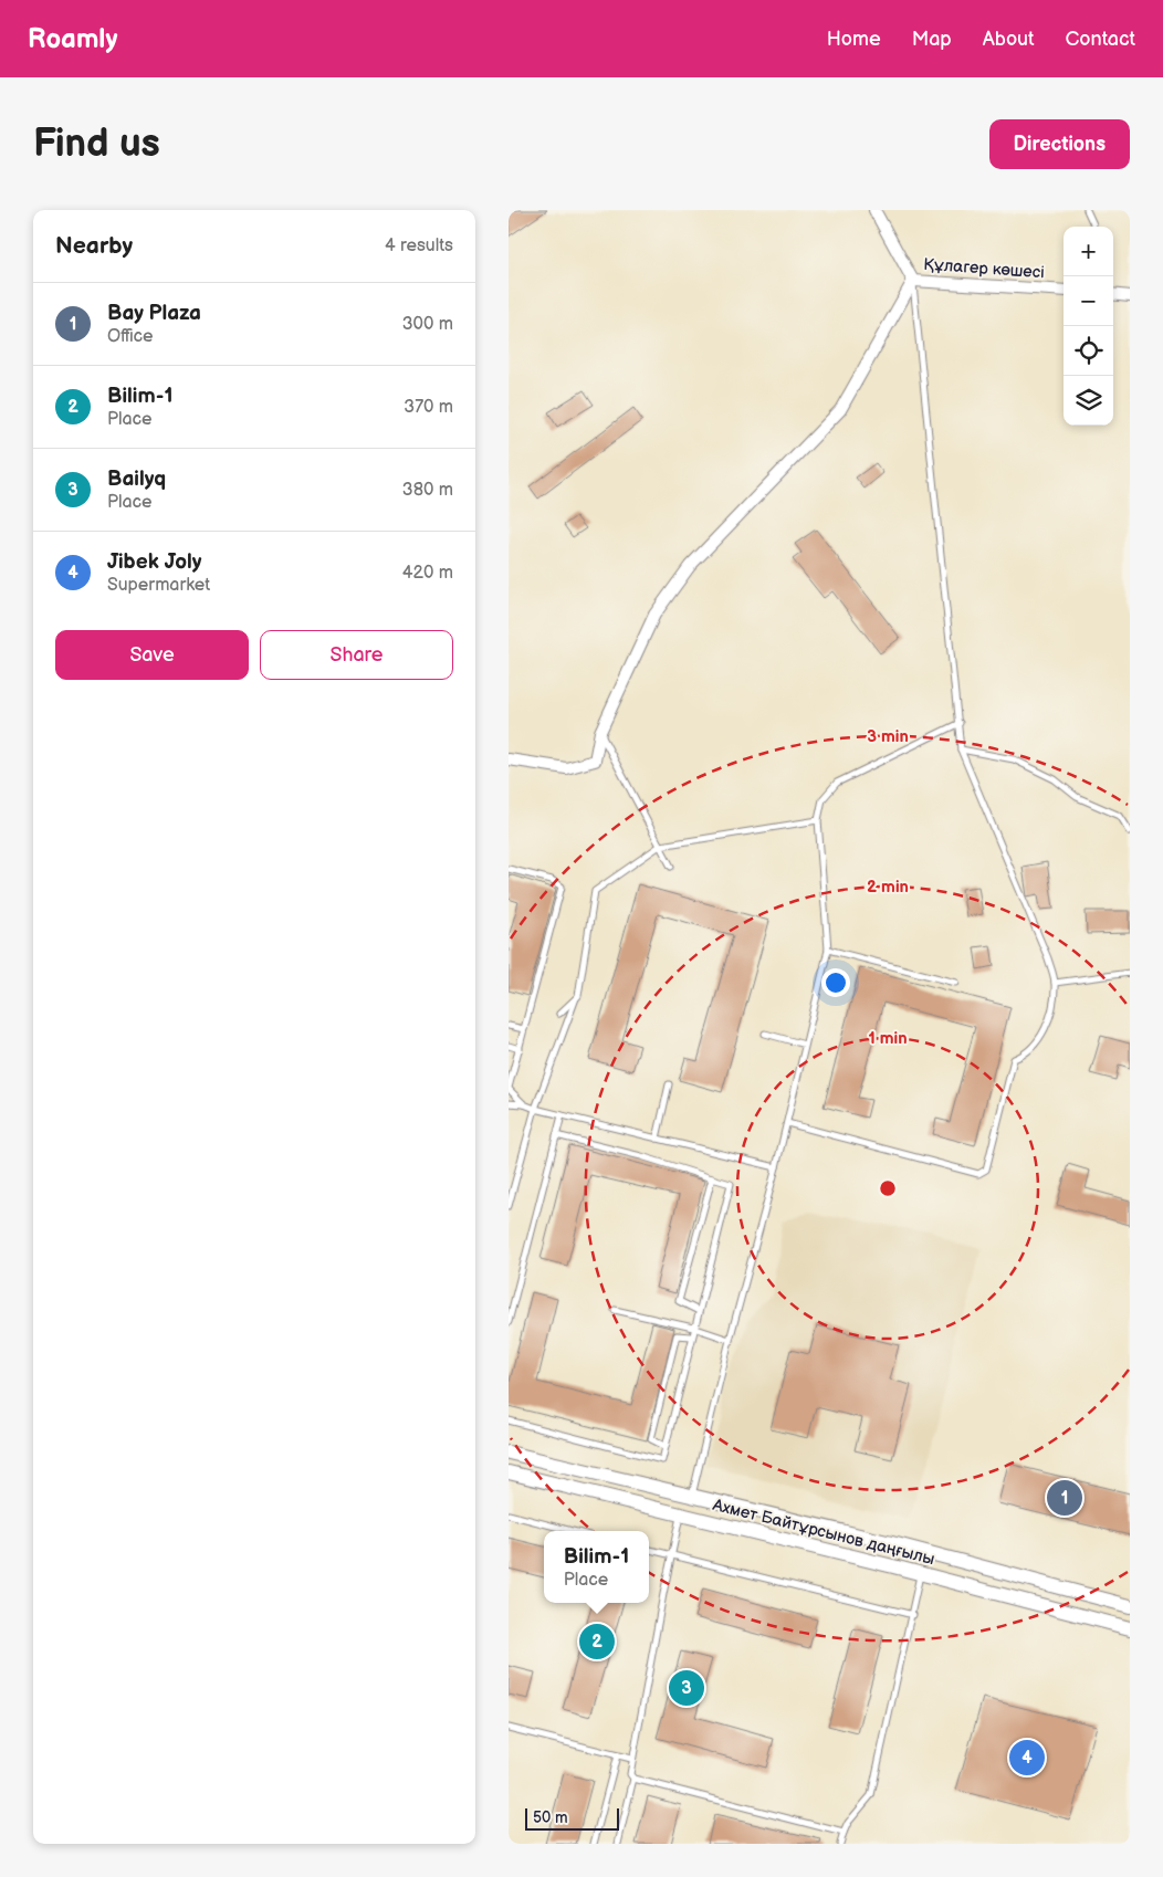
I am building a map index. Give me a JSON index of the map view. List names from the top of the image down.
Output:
{
  "streets": {
    "street": ["Құлагер көшесі", "Ахмет Байтұрсынов даңғылы"]
  },
  "scale_bar": "50 m",
  "page": {
    "header": "Roamly",
    "nav": [
      "Home",
      "Map",
      "About",
      "Contact"
    ],
    "buttons": [
      "Directions",
      ["Save", "Share"]
    ],
    "title": "Find us",
    "heading": ["Nearby", "4 results"],
    "map_buttons": ["+", "−"],
    "list": [
      {
        "mark": "1",
        "name": "Bay Plaza",
        "note": "Office",
        "value": "300 m"
      },
      {
        "mark": "2",
        "name": "Bilim-1",
        "note": "Place",
        "value": "370 m"
      },
      {
        "mark": "3",
        "name": "Bailyq",
        "note": "Place",
        "value": "380 m"
      },
      {
        "mark": "4",
        "name": "Jibek Joly",
        "note": "Supermarket",
        "value": "420 m"
      }
    ],
    "pins": [
      "1",
      "2",
      "3",
      "4"
    ],
    "popup": ["Bilim-1", "Place"],
    "scale": "50 m"
  },
  "rings": ["3 min", "2 min", "1 min"]
}
